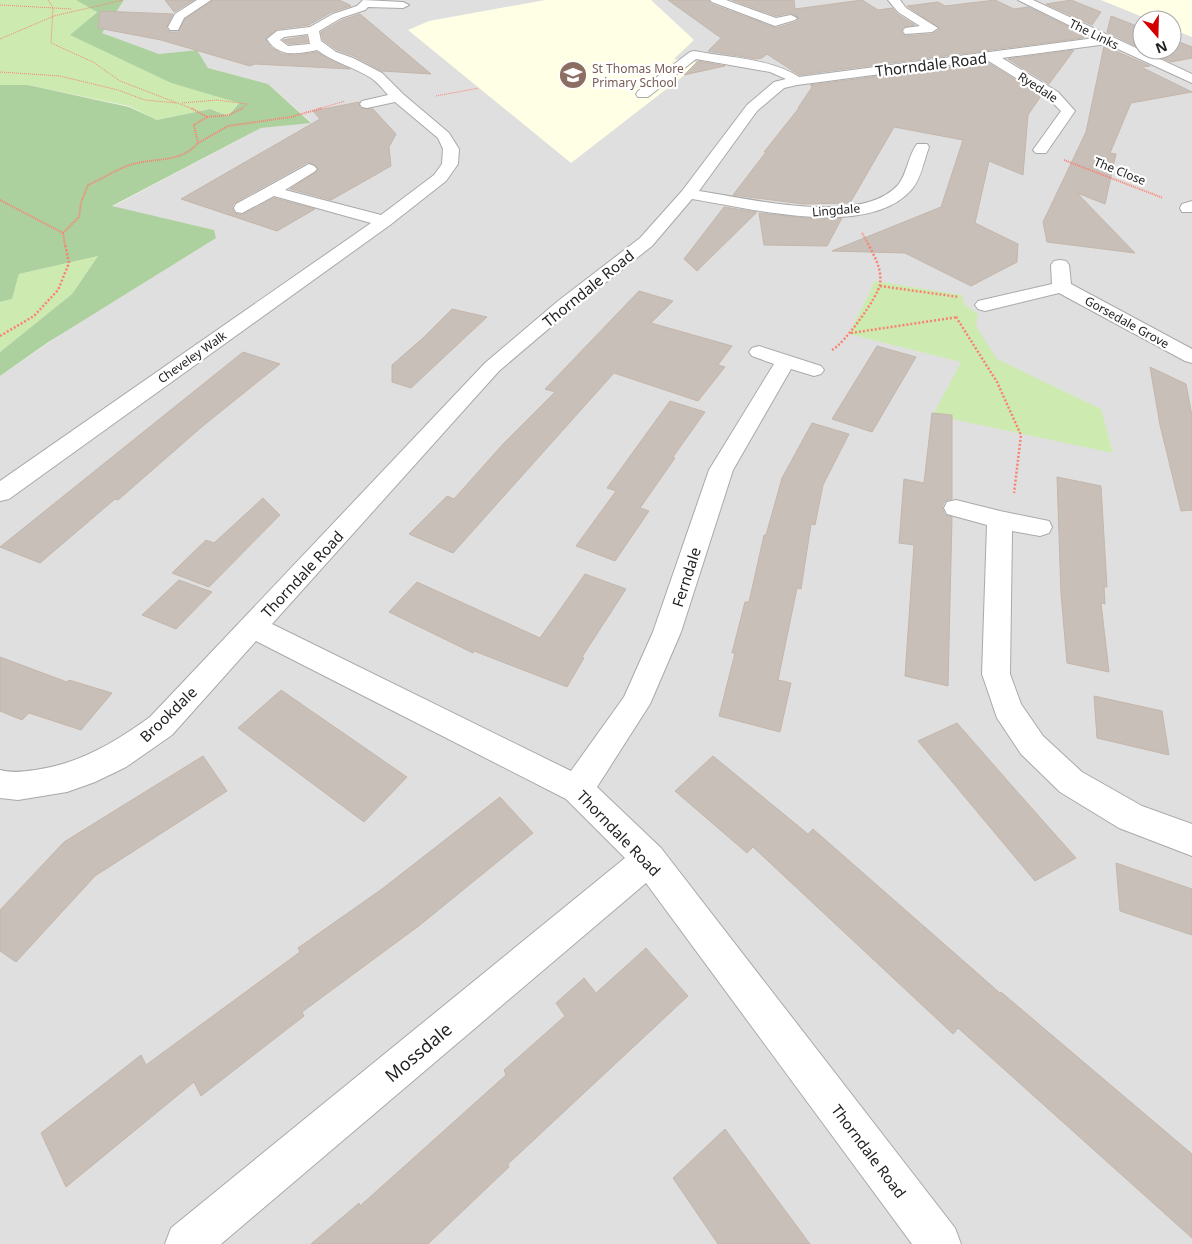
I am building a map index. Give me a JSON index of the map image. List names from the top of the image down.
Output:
{
  "streets": {
    "street": [
      "The Links",
      "Thorndale Road",
      "Ryedale",
      "Lingdale",
      "Gorsedale Grove",
      "Cheveley Walk",
      "Ferndale",
      "Brookdale",
      "Mossdale"
    ],
    "path": ["The Close"]
  },
  "crossings": [
    ["The Links", "Thorndale Road"],
    ["Thorndale Road", "Ryedale"],
    ["Thorndale Road", "Lingdale"],
    ["Thorndale Road", "Ferndale"],
    ["Thorndale Road", "Brookdale"],
    ["Thorndale Road", "Mossdale"],
    ["Ryedale", "The Close"]
  ],
  "places": {
    "school or university": ["St Thomas More Primary School"]
  },
  "north": "bottom"
}
